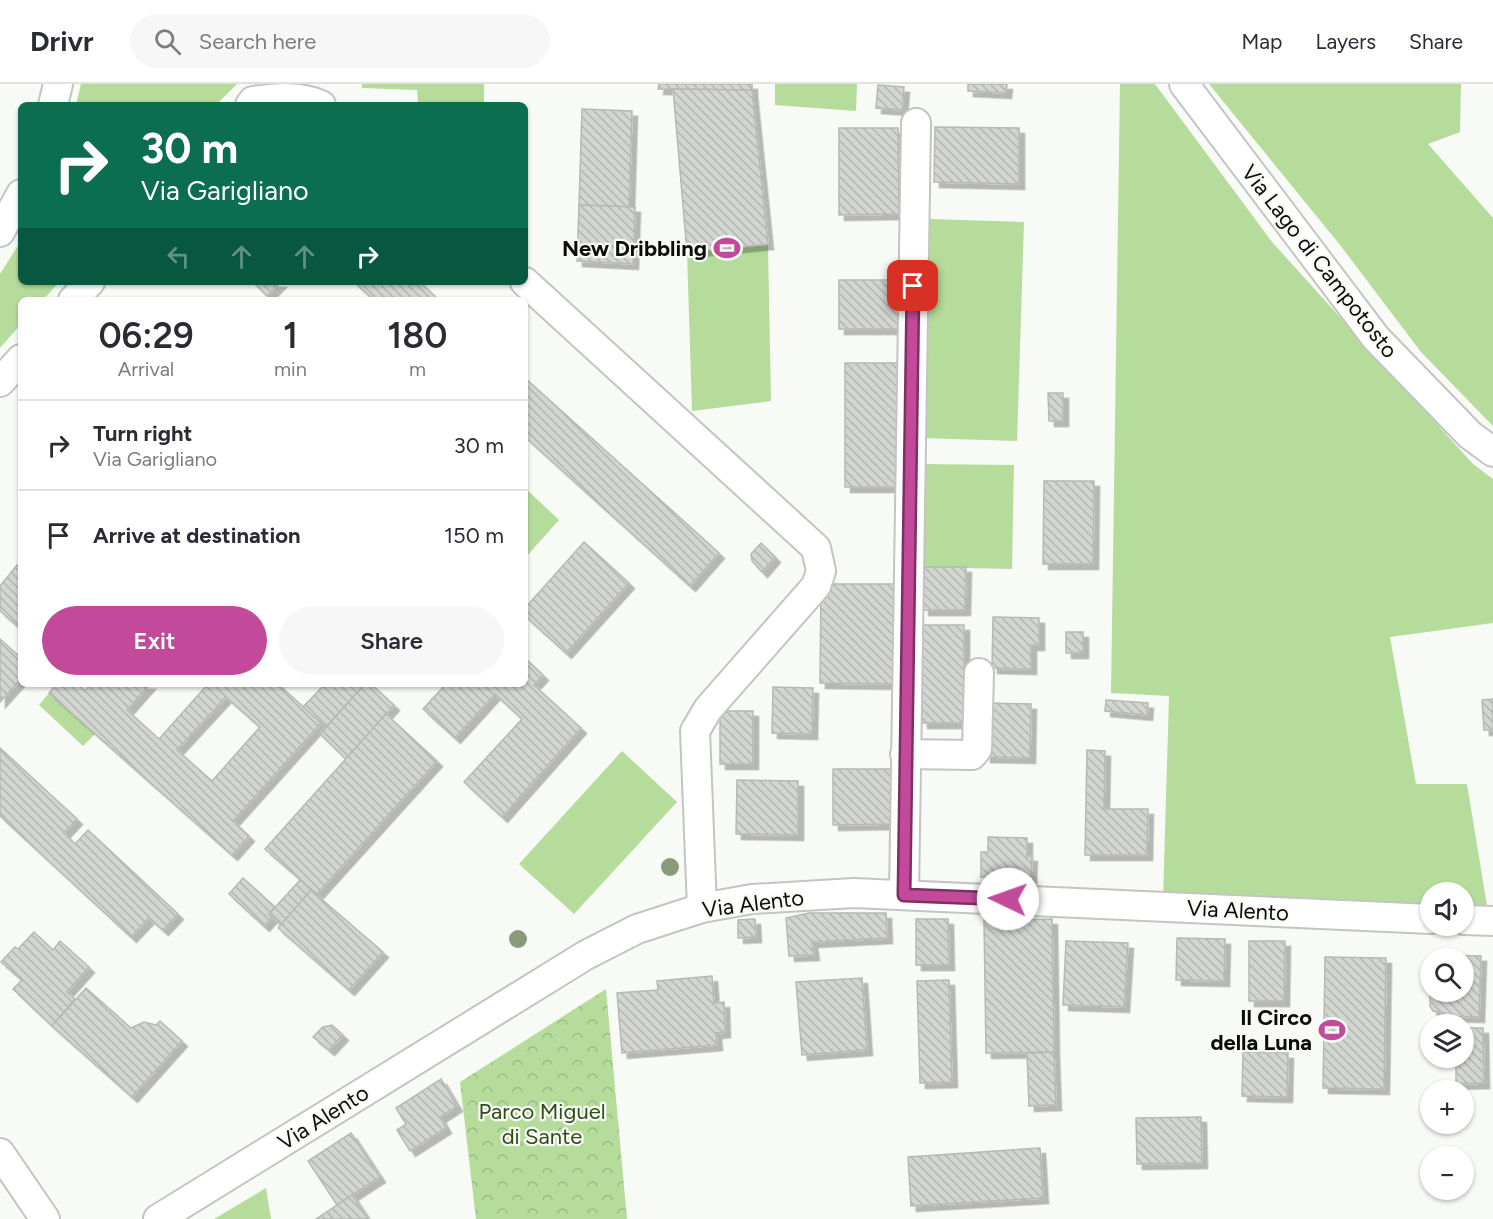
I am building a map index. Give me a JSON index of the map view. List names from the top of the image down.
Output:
{
  "streets": {
    "street": ["Via Lago di Campotosto", "Via Alento"]
  },
  "parks": ["Parco Miguel di Sante"],
  "places": {
    "sports": ["New Dribbling", "Il Circo della Luna"]
  },
  "page": {
    "header": "Drivr",
    "search": "Search here",
    "nav": ["Map", "Layers", "Share"],
    "turn": ["30 m", "Via Garigliano"],
    "eta": [
      "06:29",
      "Arrival",
      "1",
      "min",
      "180",
      "m"
    ],
    "list": [
      {
        "name": "Turn right",
        "note": "Via Garigliano",
        "value": "30 m"
      },
      {
        "name": "Arrive at destination",
        "value": "150 m"
      }
    ],
    "buttons": ["Exit", "Share"],
    "map_buttons": ["+", "−"]
  }
}
